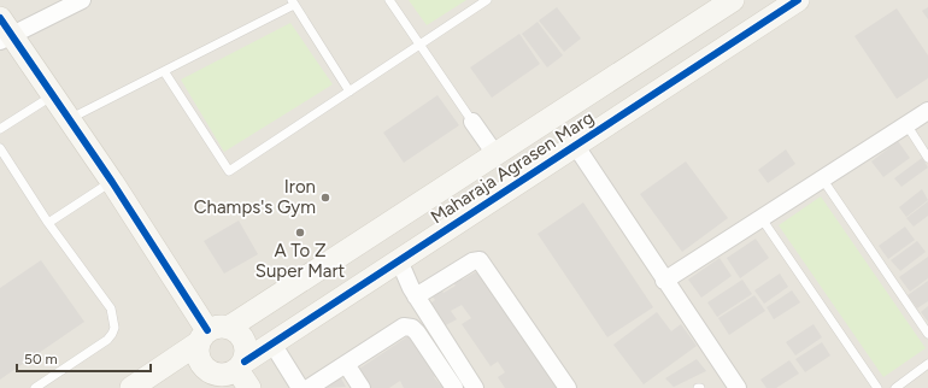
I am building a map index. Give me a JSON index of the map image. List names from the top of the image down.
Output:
{
  "streets": {
    "street": ["Maharaja Agrasen Marg"]
  },
  "places": ["Iron Champs's Gym", "A To Z Super Mart"],
  "scale_bar": "50 m"
}
